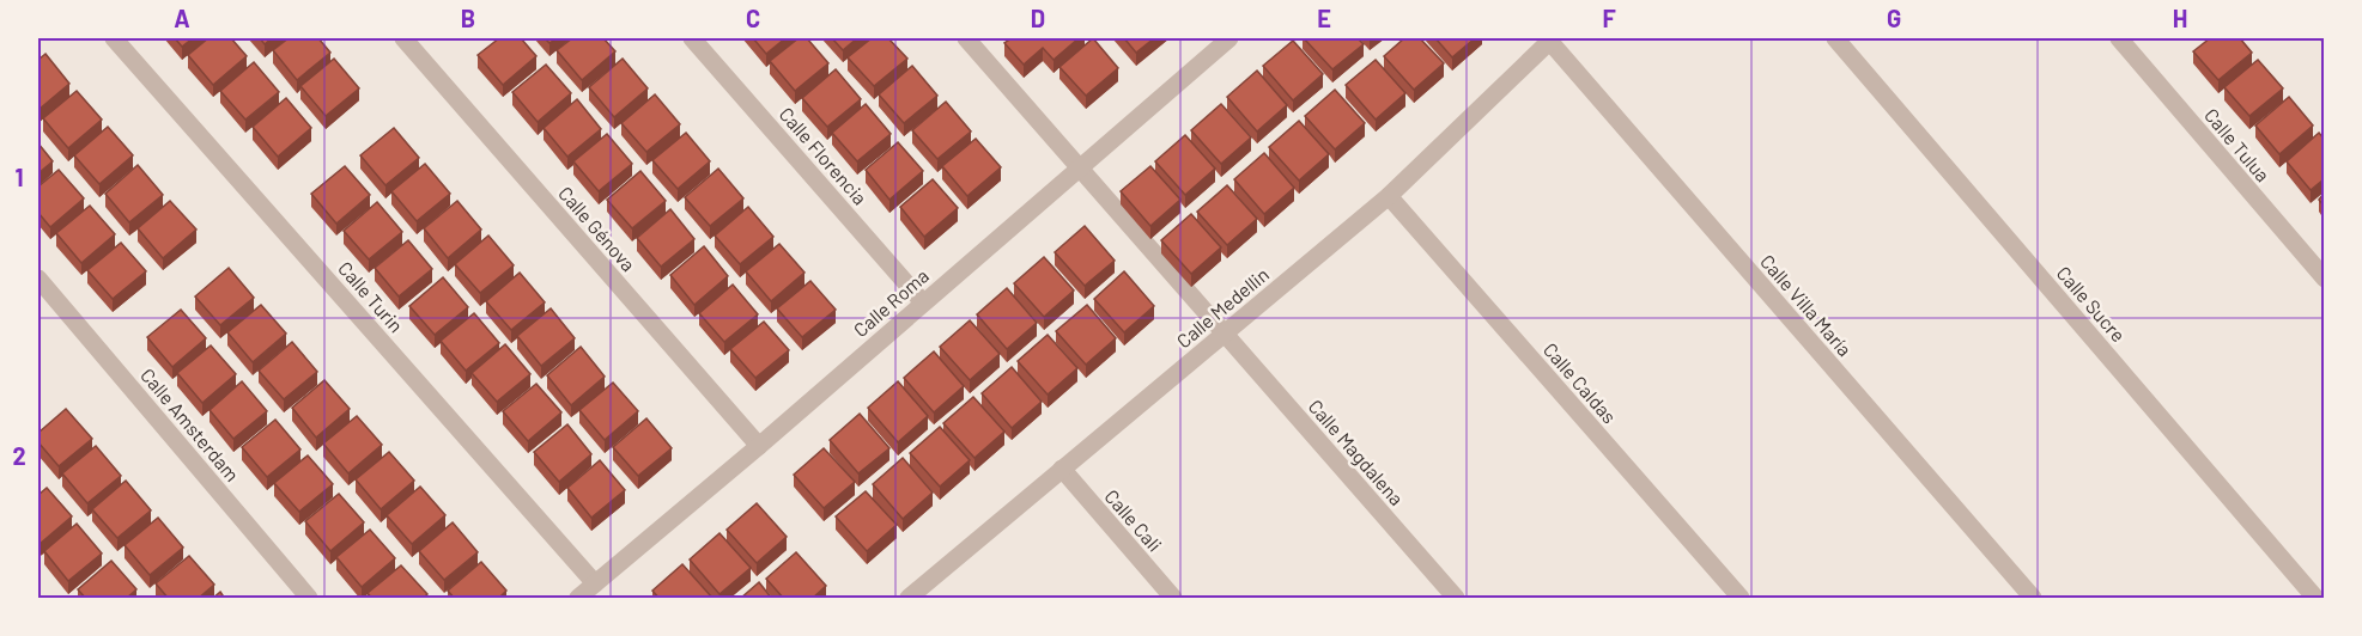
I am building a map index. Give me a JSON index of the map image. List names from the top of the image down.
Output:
{
  "streets": {
    "street": [
      "Calle Tulua",
      "Calle Florencia",
      "Calle Génova",
      "Calle Turin",
      "Calle Roma",
      "Calle Sucre",
      "Calle Villa María",
      "Calle Medellin",
      "Calle Caldas",
      "Calle Amsterdam",
      "Calle Magdalena",
      "Calle Cali"
    ]
  },
  "crossings": [
    ["Calle Florencia", "Calle Roma"],
    ["Calle Génova", "Calle Roma"],
    ["Calle Turin", "Calle Roma"],
    ["Calle Roma", "Calle Magdalena"],
    ["Calle Villa María", "Calle Medellin"],
    ["Calle Medellin", "Calle Caldas"],
    ["Calle Medellin", "Calle Magdalena"],
    ["Calle Medellin", "Calle Cali"]
  ],
  "grid": {
    "columns": [
      "A",
      "B",
      "C",
      "D",
      "E",
      "F",
      "G",
      "H"
    ],
    "rows": ["1", "2"]
  }
}
